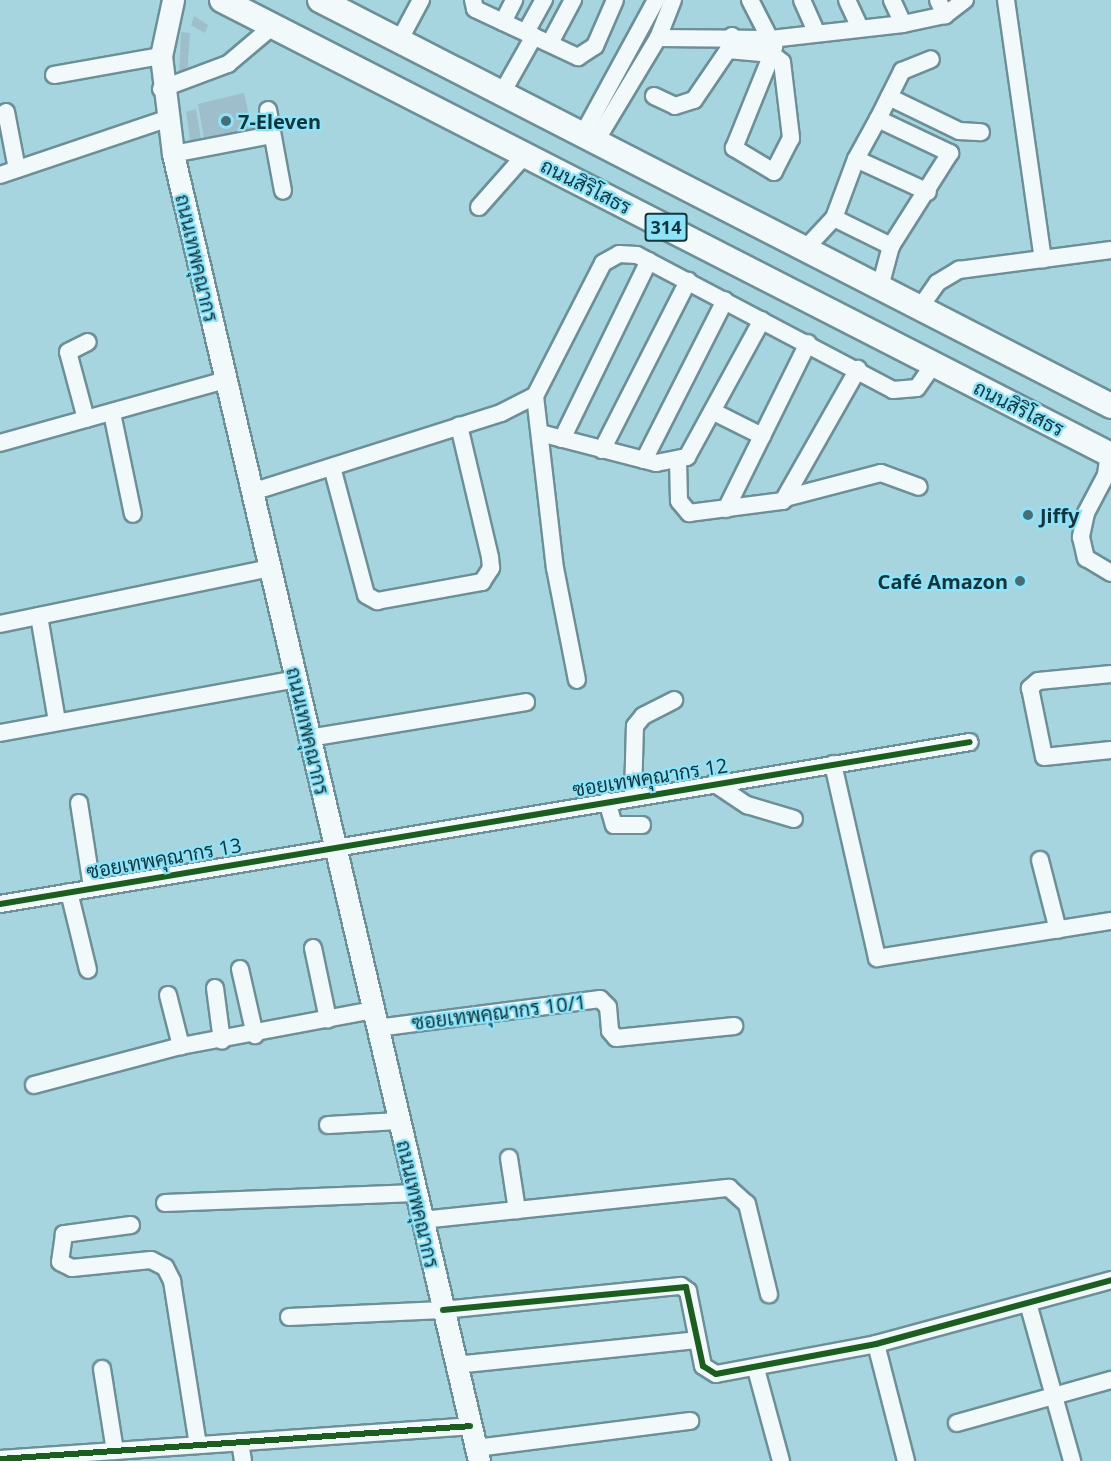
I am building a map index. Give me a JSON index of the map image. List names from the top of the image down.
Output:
{
  "streets": {
    "highway": ["ถนนสิริโสธร", "314"],
    "main road": ["ถนนเทพคุณากร"],
    "street": ["ซอยเทพคุณากร 12", "ซอยเทพคุณากร 13", "ซอยเทพคุณากร 10/1"]
  },
  "crossings": [
    ["ถนนเทพคุณากร", "ซอยเทพคุณากร 12"],
    ["ถนนเทพคุณากร", "ซอยเทพคุณากร 13"],
    ["ถนนเทพคุณากร", "ซอยเทพคุณากร 10/1"],
    ["ซอยเทพคุณากร 12", "ซอยเทพคุณากร 13"]
  ],
  "places": ["7-Eleven", "Jiffy", "Café Amazon"]
}
